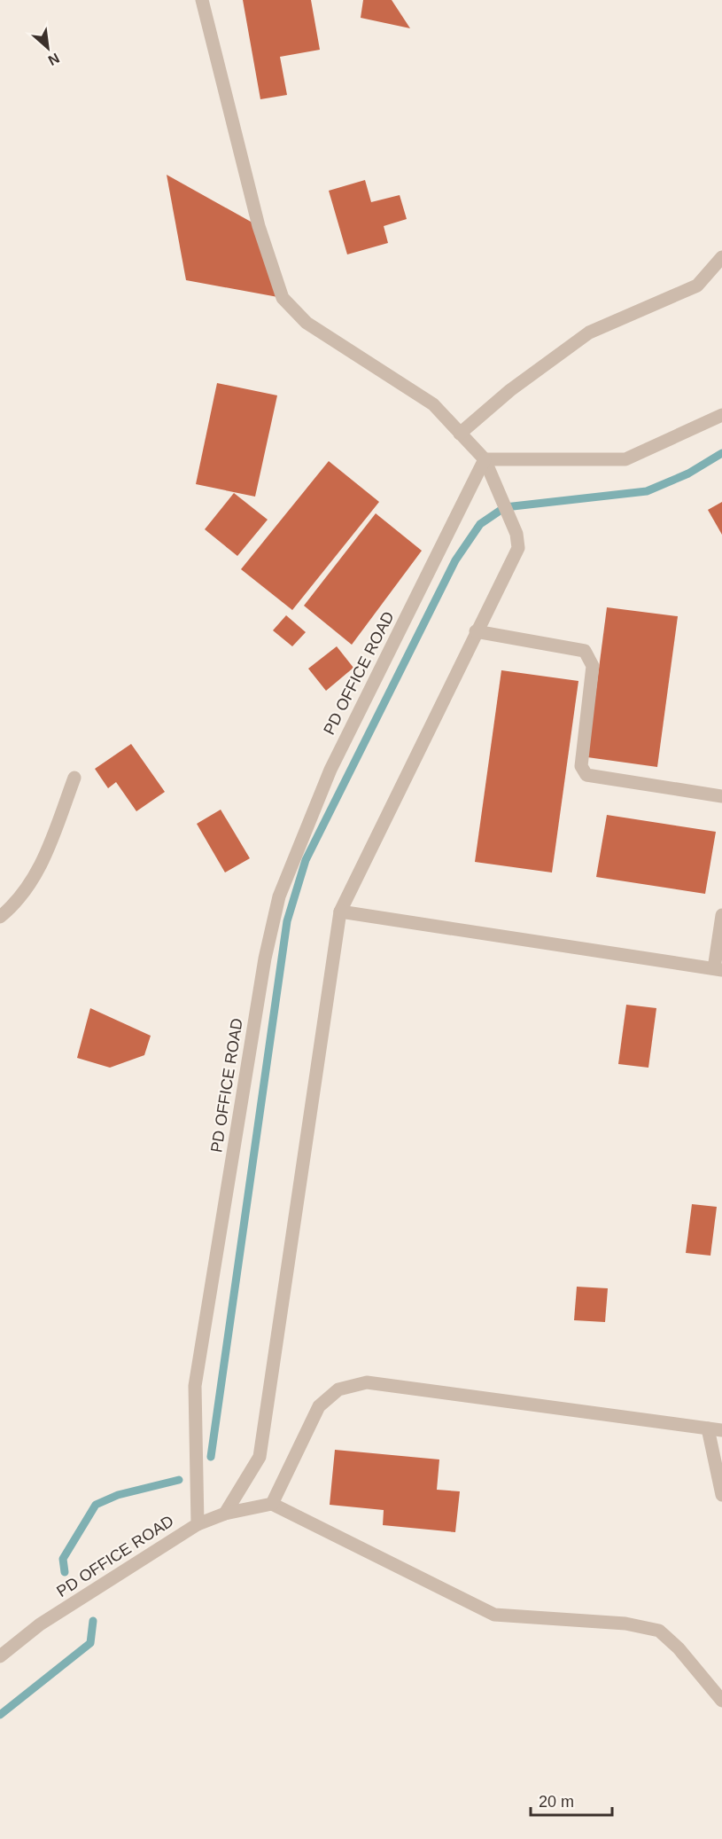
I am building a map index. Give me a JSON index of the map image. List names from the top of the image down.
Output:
{
  "streets": {
    "street": ["PD OFFICE ROAD"]
  },
  "scale_bar": "20 m",
  "north": "bottom right"
}
